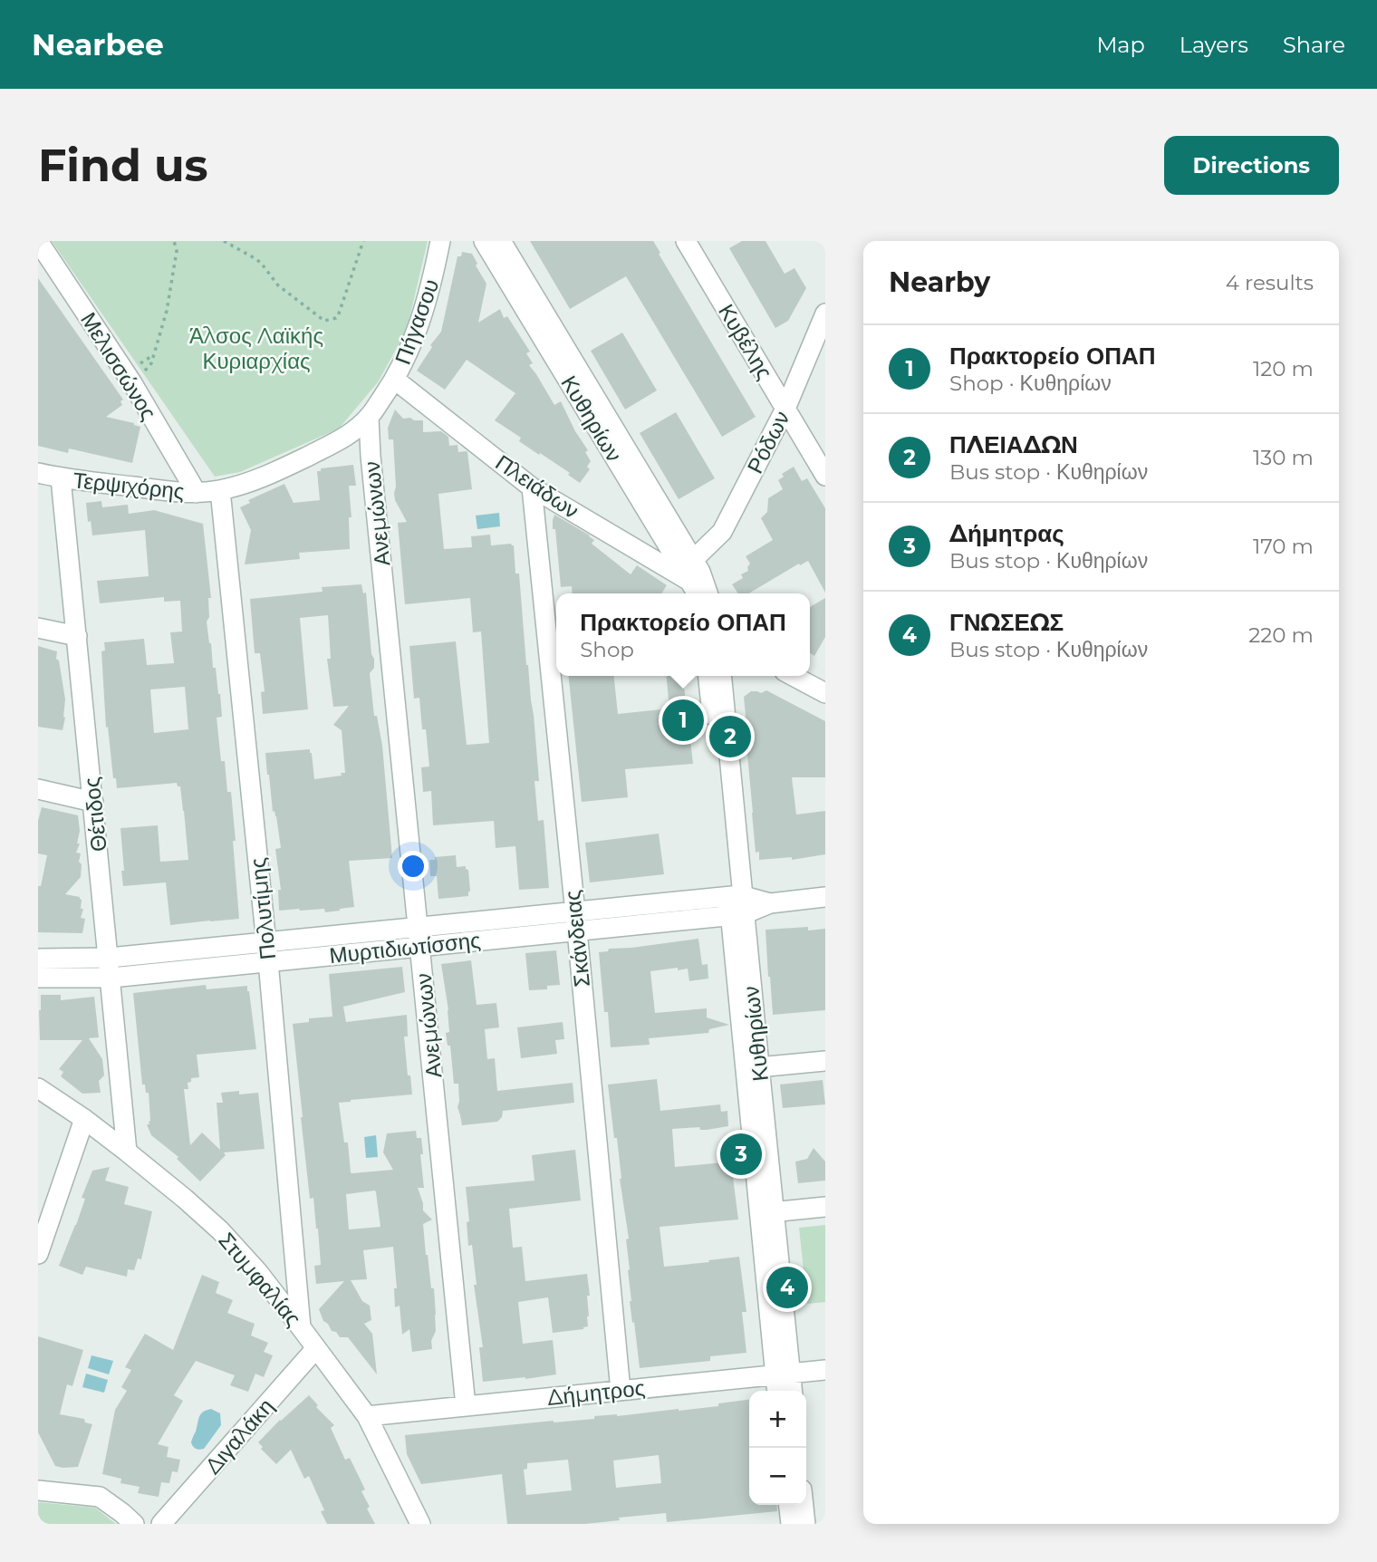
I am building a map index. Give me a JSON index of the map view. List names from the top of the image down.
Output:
{
  "streets": {
    "street": [
      "Πήγασου",
      "Κυβέλης",
      "Μελισσώνος",
      "Κυθηρίων",
      "Ρόδων",
      "Τερψιχόρης",
      "Πλειάδων",
      "Ανεμώνων",
      "Θέτιδος",
      "Πολυτίμης",
      "Σκάνδειας",
      "Μυρτιδιωτίσσης",
      "Στυμφαλίας",
      "Δήμητρος",
      "Διγαλάκη"
    ]
  },
  "crossings": [
    ["Πήγασου", "Τερψιχόρης"],
    ["Πήγασου", "Πλειάδων"],
    ["Πήγασου", "Ανεμώνων"],
    ["Πήγασου", "Πολυτίμης"],
    ["Κυβέλης", "Ρόδων"],
    ["Μελισσώνος", "Τερψιχόρης"],
    ["Κυθηρίων", "Ρόδων"],
    ["Κυθηρίων", "Πλειάδων"],
    ["Κυθηρίων", "Μυρτιδιωτίσσης"],
    ["Κυθηρίων", "Δήμητρος"],
    ["Τερψιχόρης", "Θέτιδος"],
    ["Τερψιχόρης", "Πολυτίμης"],
    ["Πλειάδων", "Σκάνδειας"],
    ["Ανεμώνων", "Μυρτιδιωτίσσης"],
    ["Ανεμώνων", "Δήμητρος"],
    ["Θέτιδος", "Μυρτιδιωτίσσης"],
    ["Θέτιδος", "Στυμφαλίας"],
    ["Πολυτίμης", "Μυρτιδιωτίσσης"],
    ["Πολυτίμης", "Στυμφαλίας"],
    ["Σκάνδειας", "Μυρτιδιωτίσσης"],
    ["Σκάνδειας", "Δήμητρος"],
    ["Στυμφαλίας", "Δήμητρος"],
    ["Στυμφαλίας", "Διγαλάκη"]
  ],
  "parks": ["Άλσος Λαϊκής Κυριαρχίας"],
  "page": {
    "header": "Nearbee",
    "nav": ["Map", "Layers", "Share"],
    "buttons": "Directions",
    "title": "Find us",
    "heading": ["Nearby", "4 results"],
    "list": [
      {
        "mark": "1",
        "name": "Πρακτορείο ΟΠΑΠ",
        "note": "Shop · Κυθηρίων",
        "value": "120 m"
      },
      {
        "mark": "2",
        "name": "ΠΛΕΙΑΔΩΝ",
        "note": "Bus stop · Κυθηρίων",
        "value": "130 m"
      },
      {
        "mark": "3",
        "name": "Δήμητρας",
        "note": "Bus stop · Κυθηρίων",
        "value": "170 m"
      },
      {
        "mark": "4",
        "name": "ΓΝΩΣΕΩΣ",
        "note": "Bus stop · Κυθηρίων",
        "value": "220 m"
      }
    ],
    "popup": ["Πρακτορείο ΟΠΑΠ", "Shop"],
    "pins": [
      "1",
      "2",
      "3",
      "4"
    ],
    "map_buttons": ["+", "−"]
  }
}
